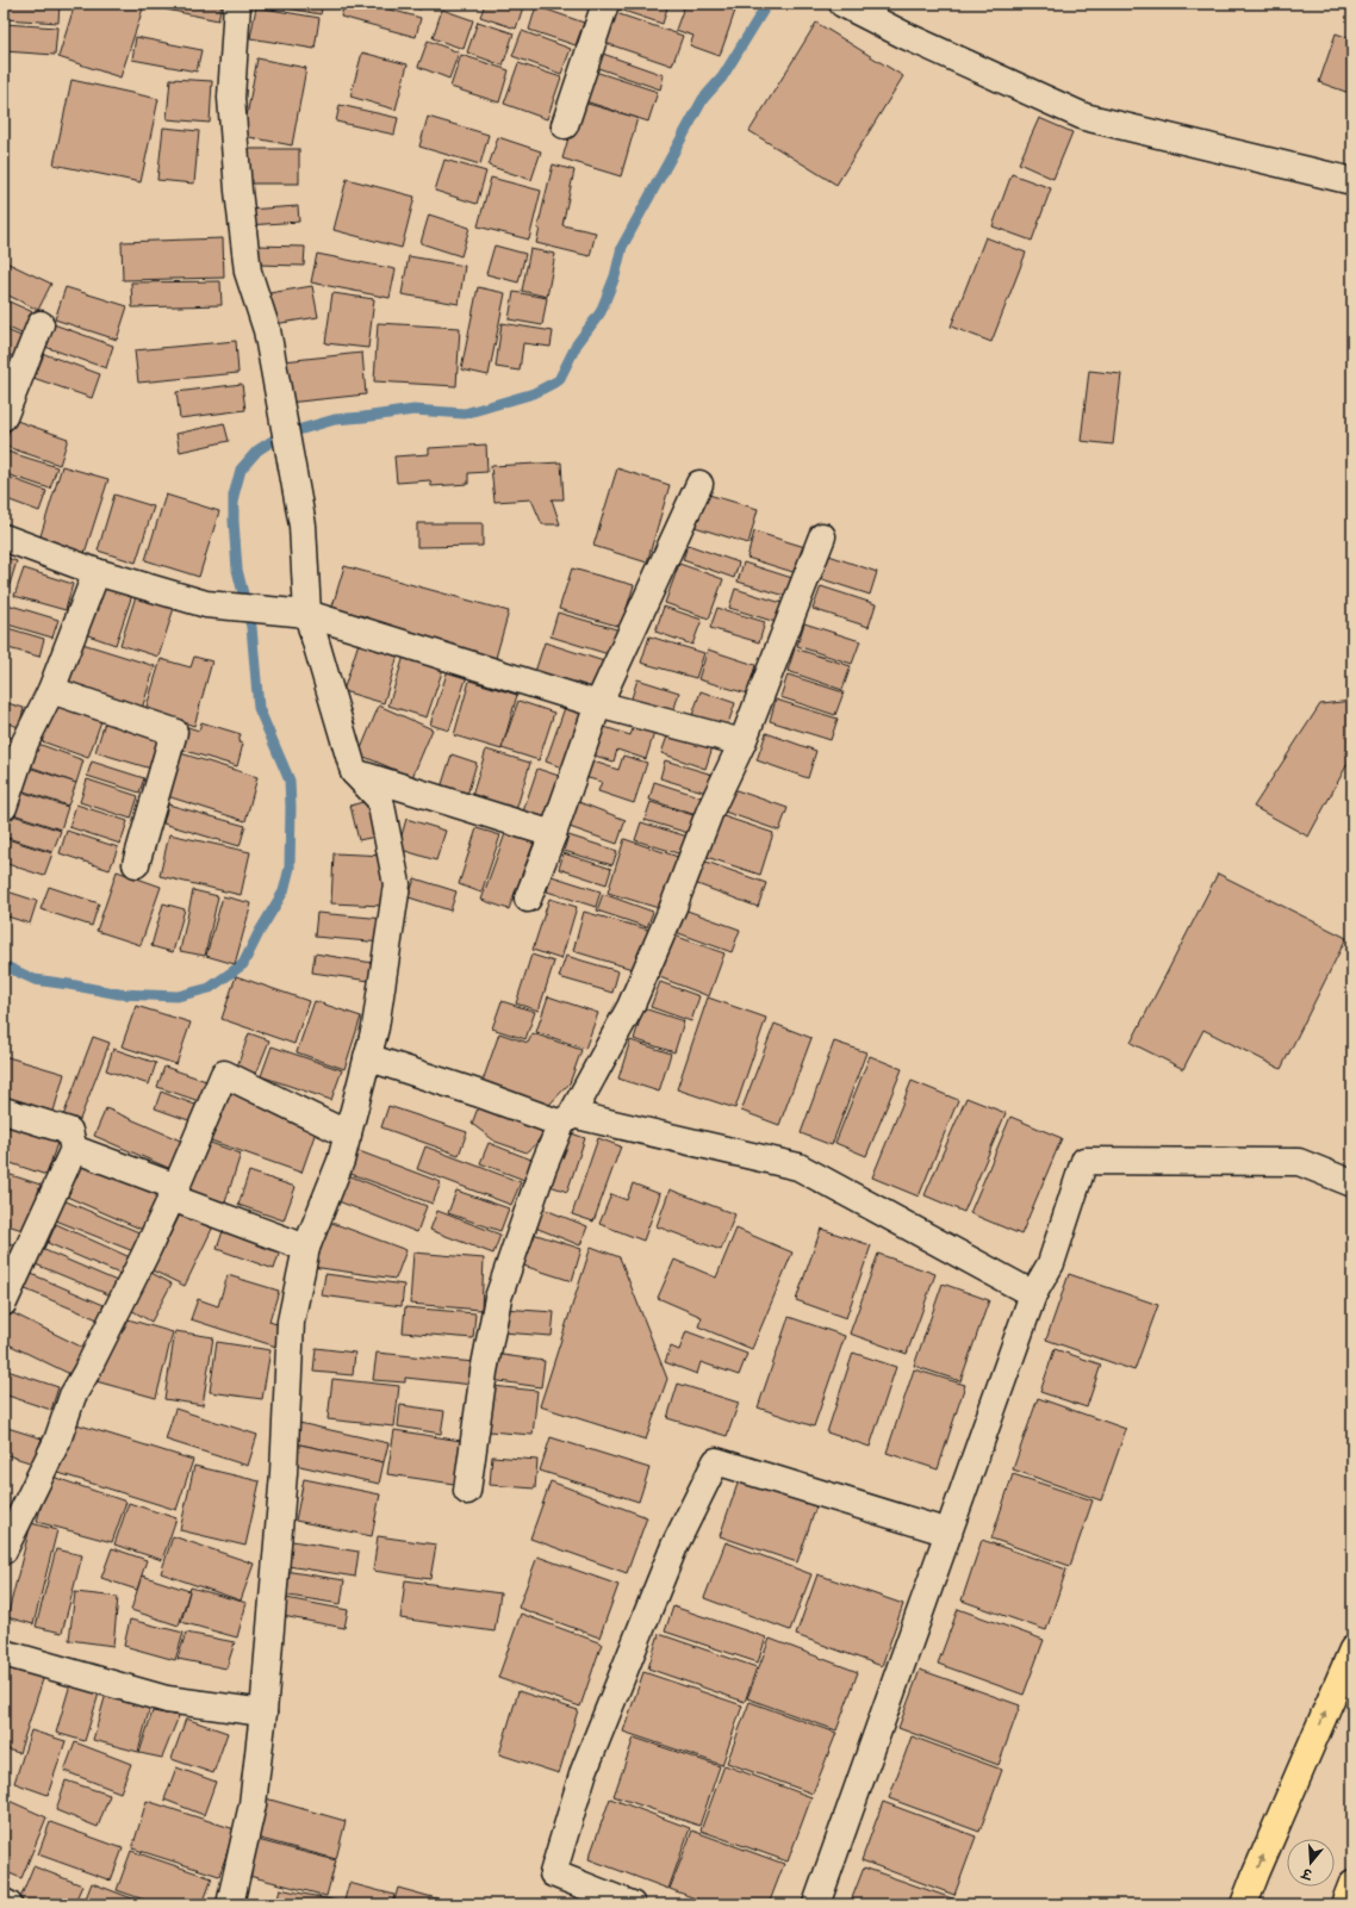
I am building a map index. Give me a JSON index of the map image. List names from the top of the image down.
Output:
{
  "north": "bottom"
}
